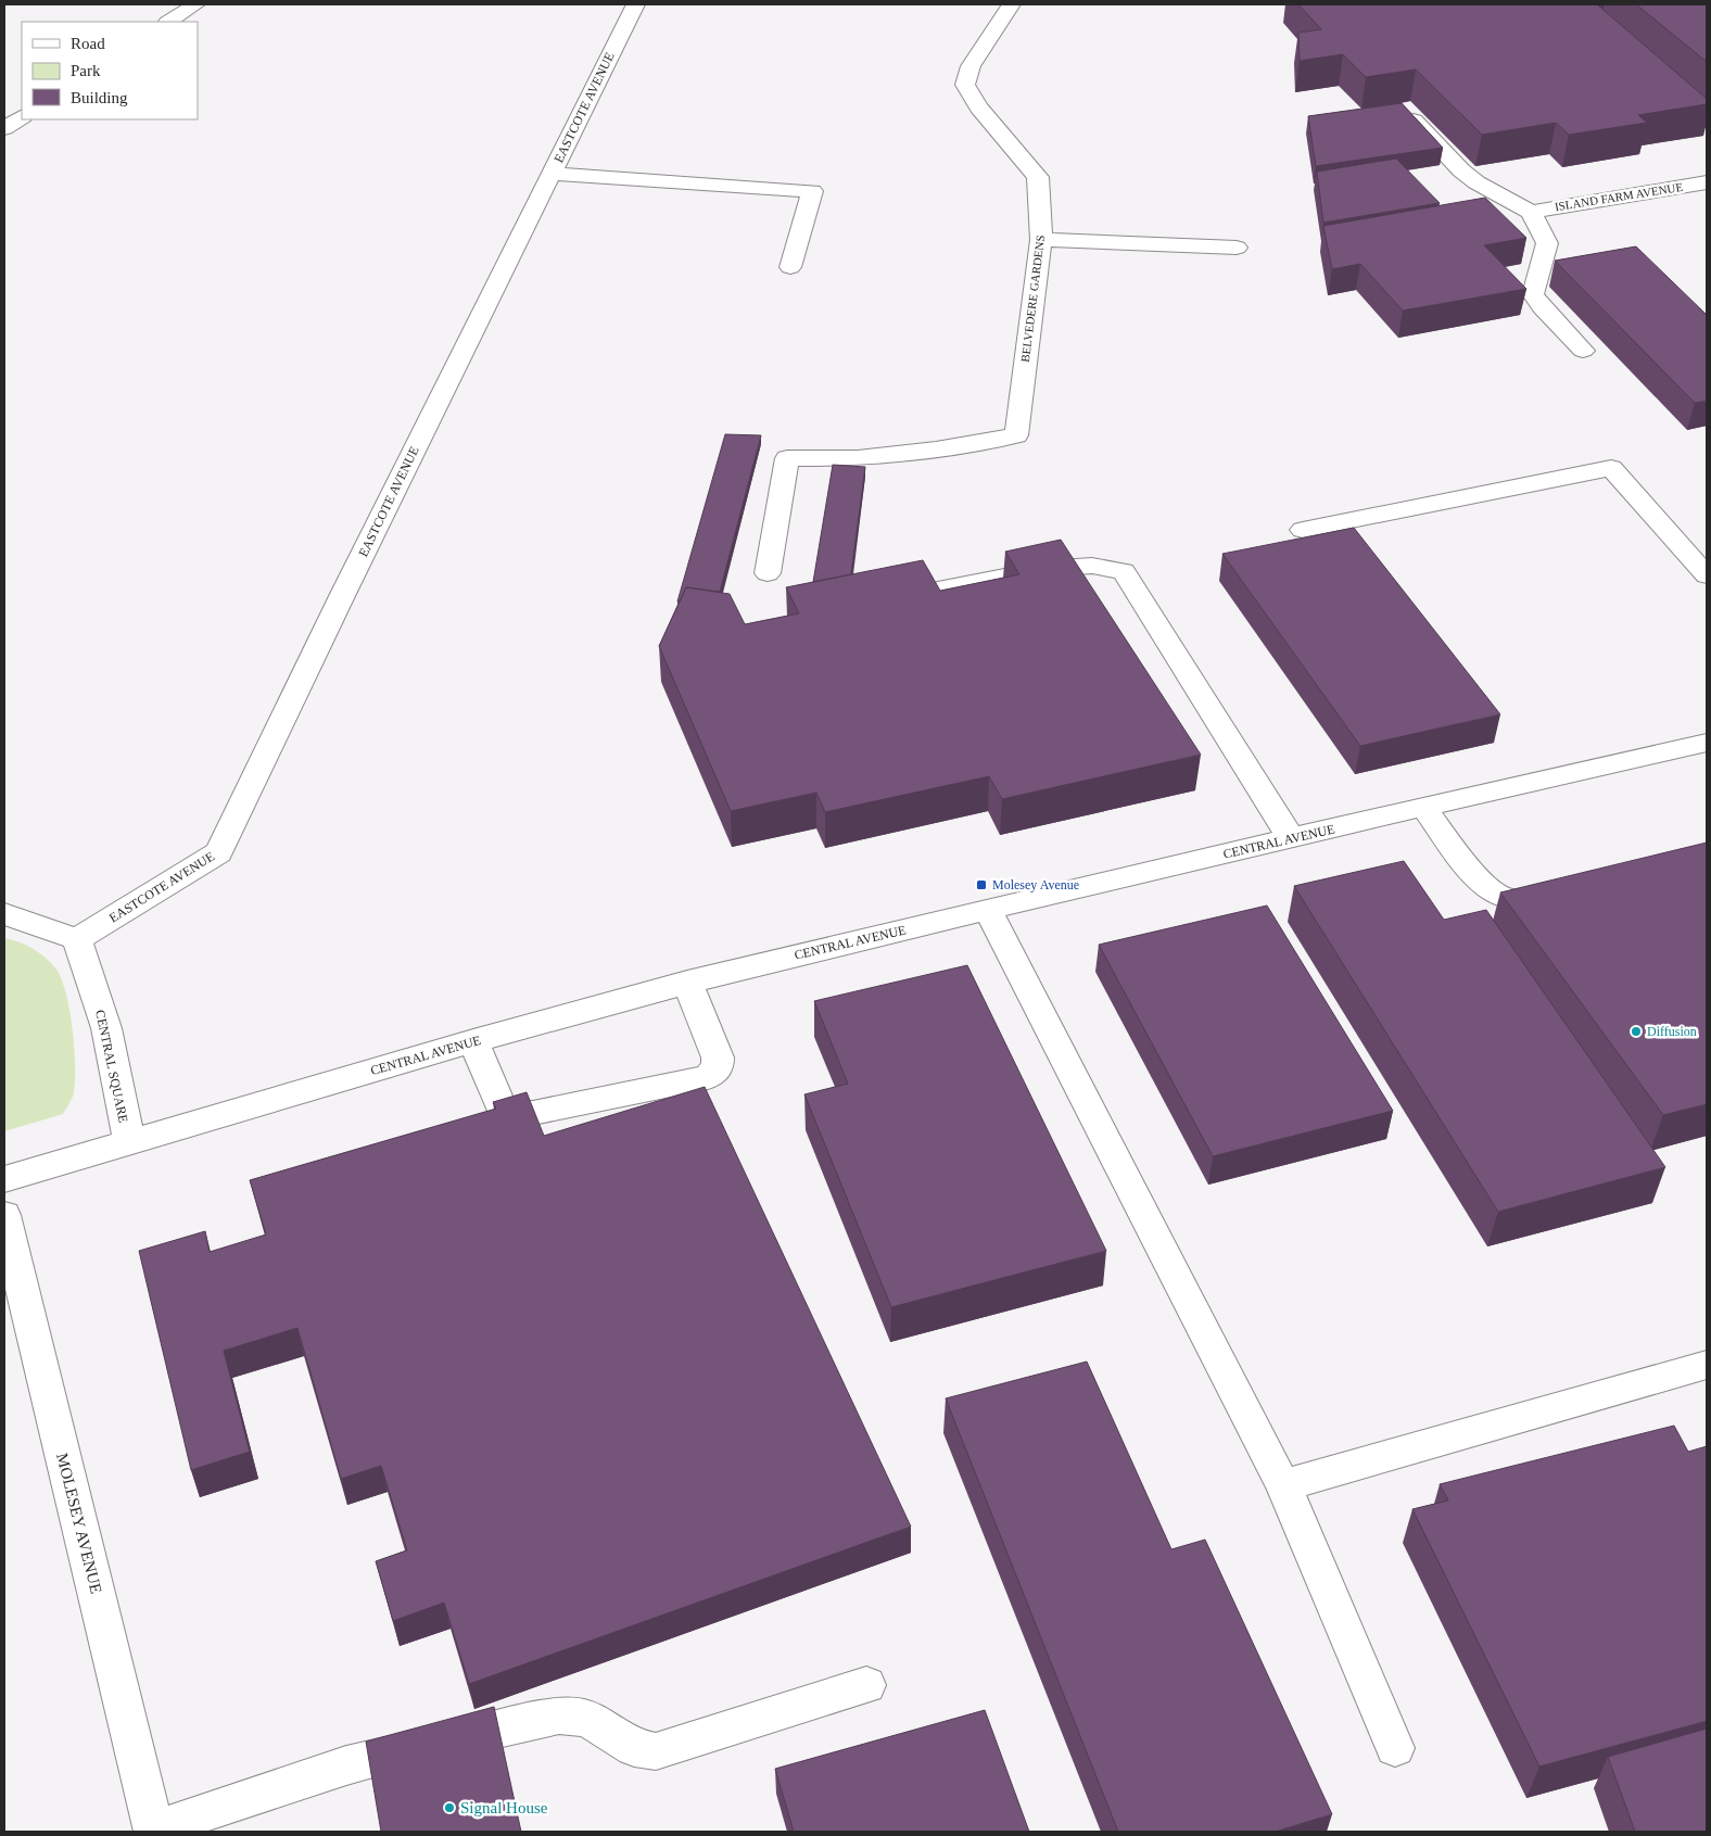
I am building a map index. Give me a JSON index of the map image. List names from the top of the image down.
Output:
{
  "streets": {
    "street": [
      "EASTCOTE AVENUE",
      "ISLAND FARM AVENUE",
      "BELVEDERE GARDENS",
      "CENTRAL AVENUE",
      "CENTRAL SQUARE",
      "MOLESEY AVENUE"
    ]
  },
  "crossings": [
    ["EASTCOTE AVENUE", "CENTRAL SQUARE"],
    ["CENTRAL AVENUE", "CENTRAL SQUARE"]
  ],
  "places": {
    "transit": ["Molesey Avenue"],
    "other": ["Diffusion", "Signal House"]
  },
  "legend": ["Road", "Park", "Building"]
}
